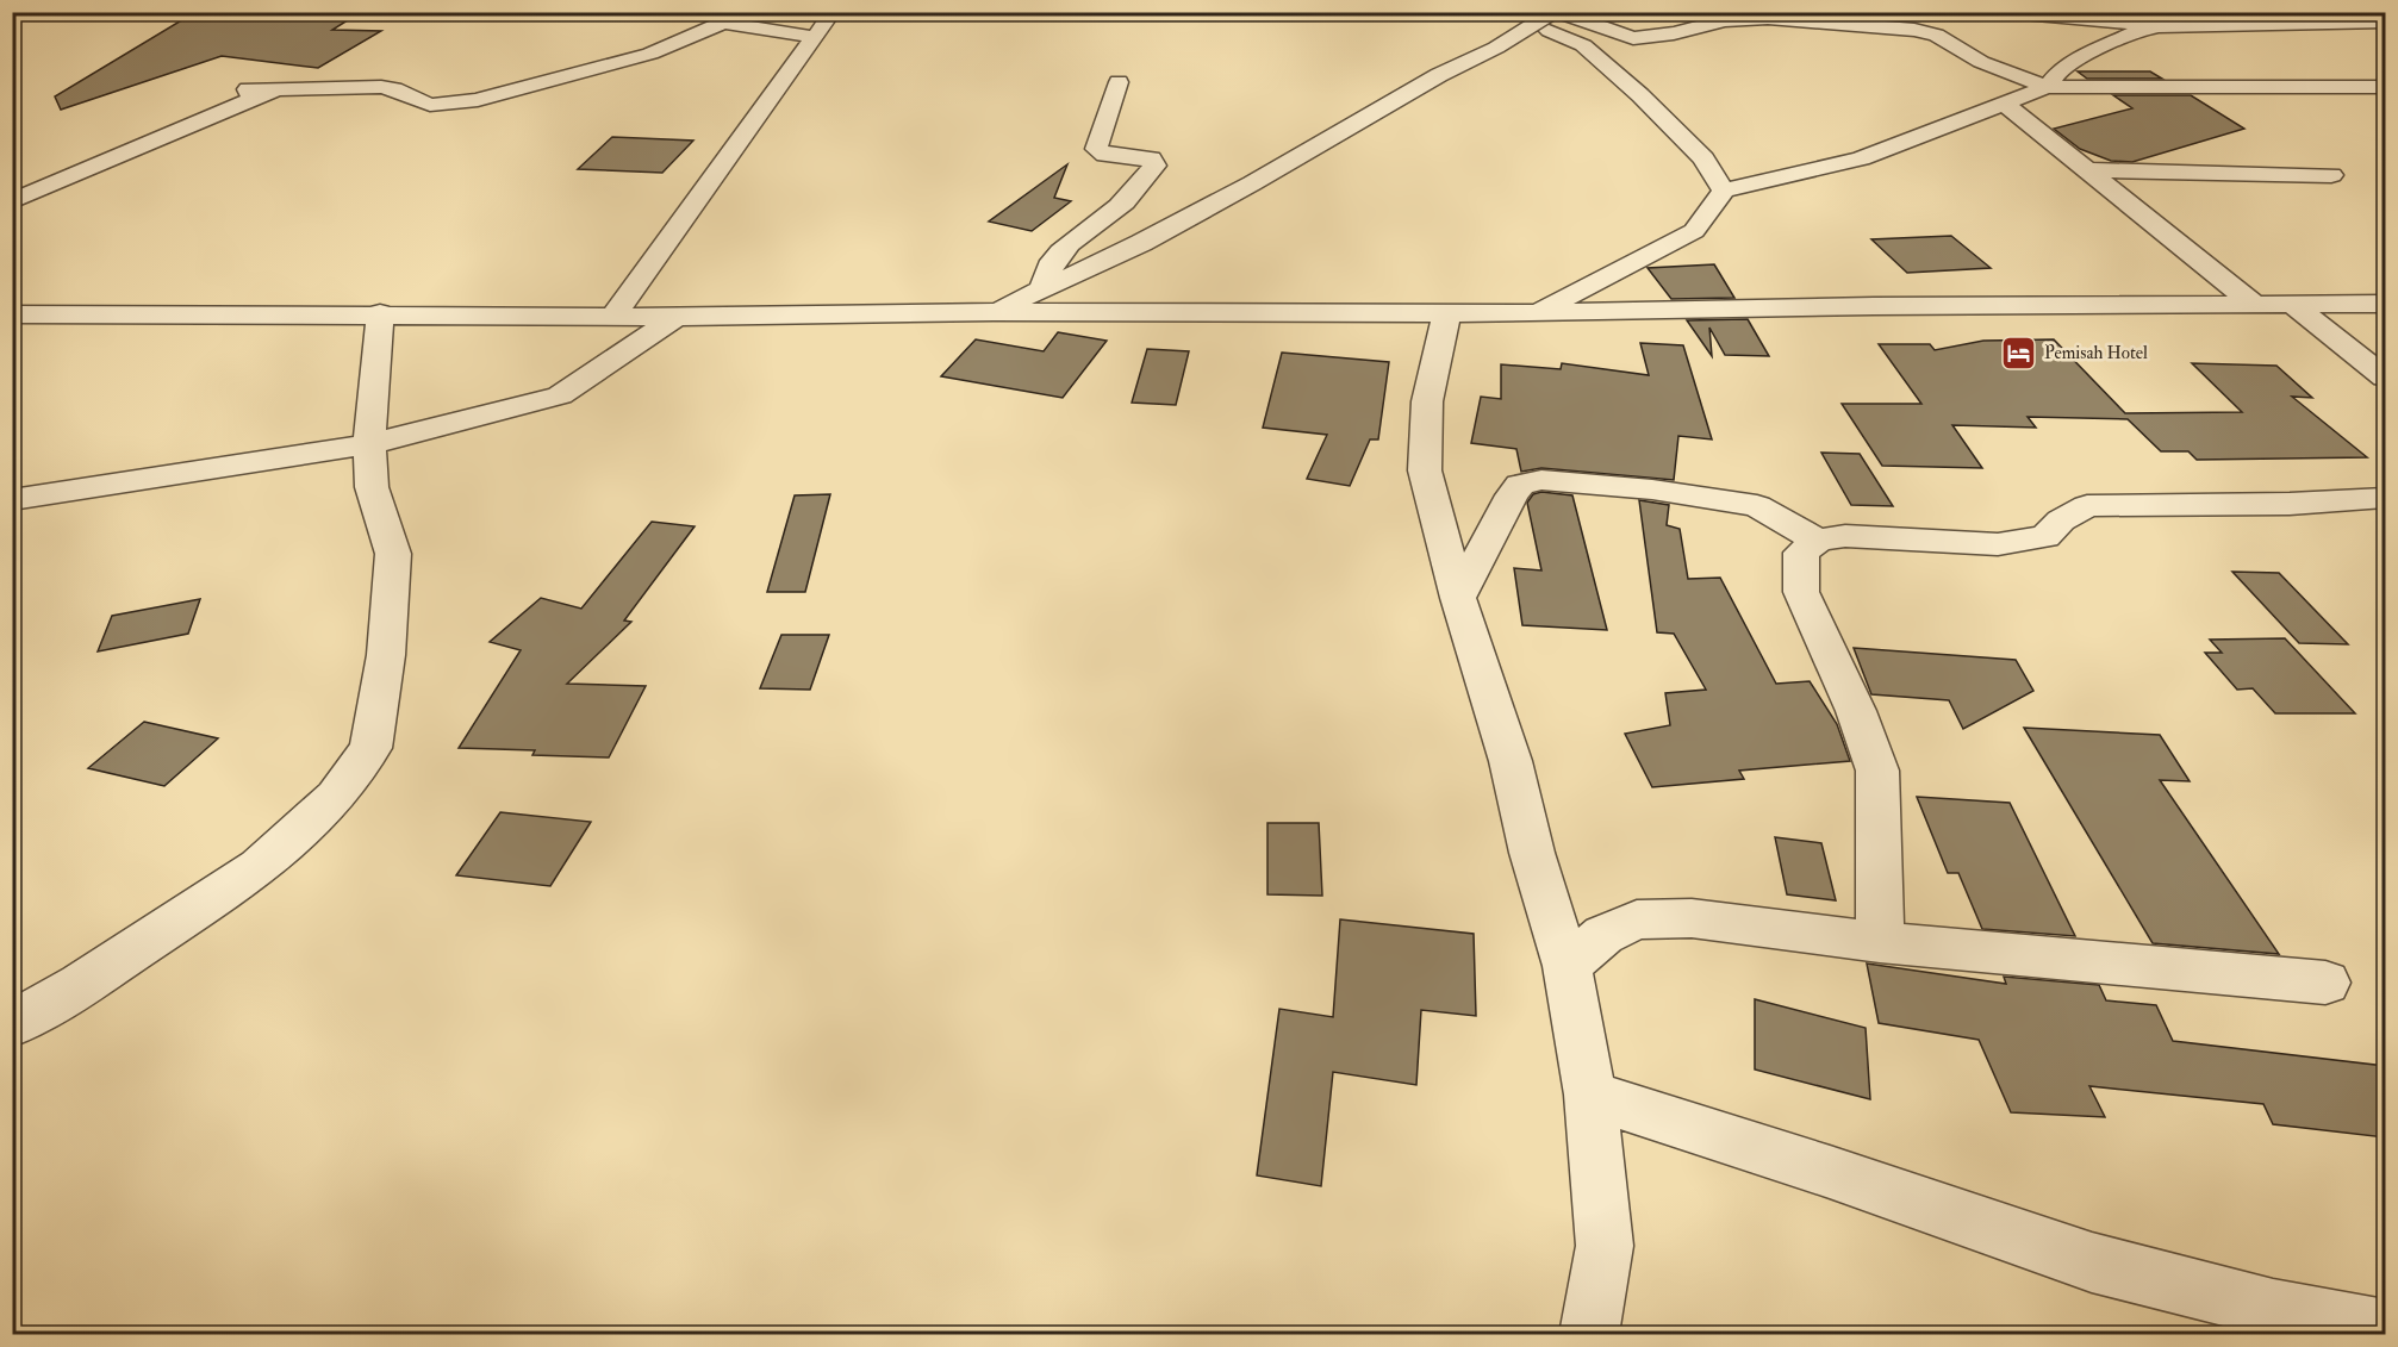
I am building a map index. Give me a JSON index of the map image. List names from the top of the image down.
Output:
{
  "places": {
    "hotel": ["Pemisah Hotel"]
  }
}
